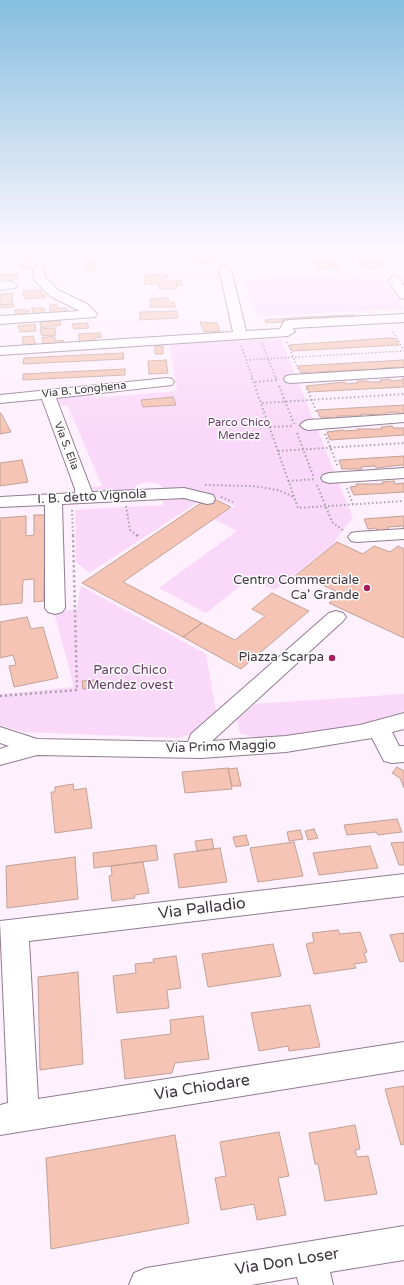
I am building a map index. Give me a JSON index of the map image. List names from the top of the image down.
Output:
{
  "streets": {
    "street": [
      "Via B. Longhena",
      "Via S. Elia",
      "I. B. detto Vignola",
      "Via Primo Maggio",
      "Via Palladio",
      "Via Chiodare",
      "Via Don Loser"
    ]
  },
  "crossings": [
    ["Via B. Longhena", "Via S. Elia"],
    ["Via S. Elia", "I. B. detto Vignola"]
  ],
  "parks": ["Parco Chico Mendez", "Parco Chico Mendez ovest"],
  "places": ["Centro Commerciale Ca' Grande", "Piazza Scarpa"]
}
